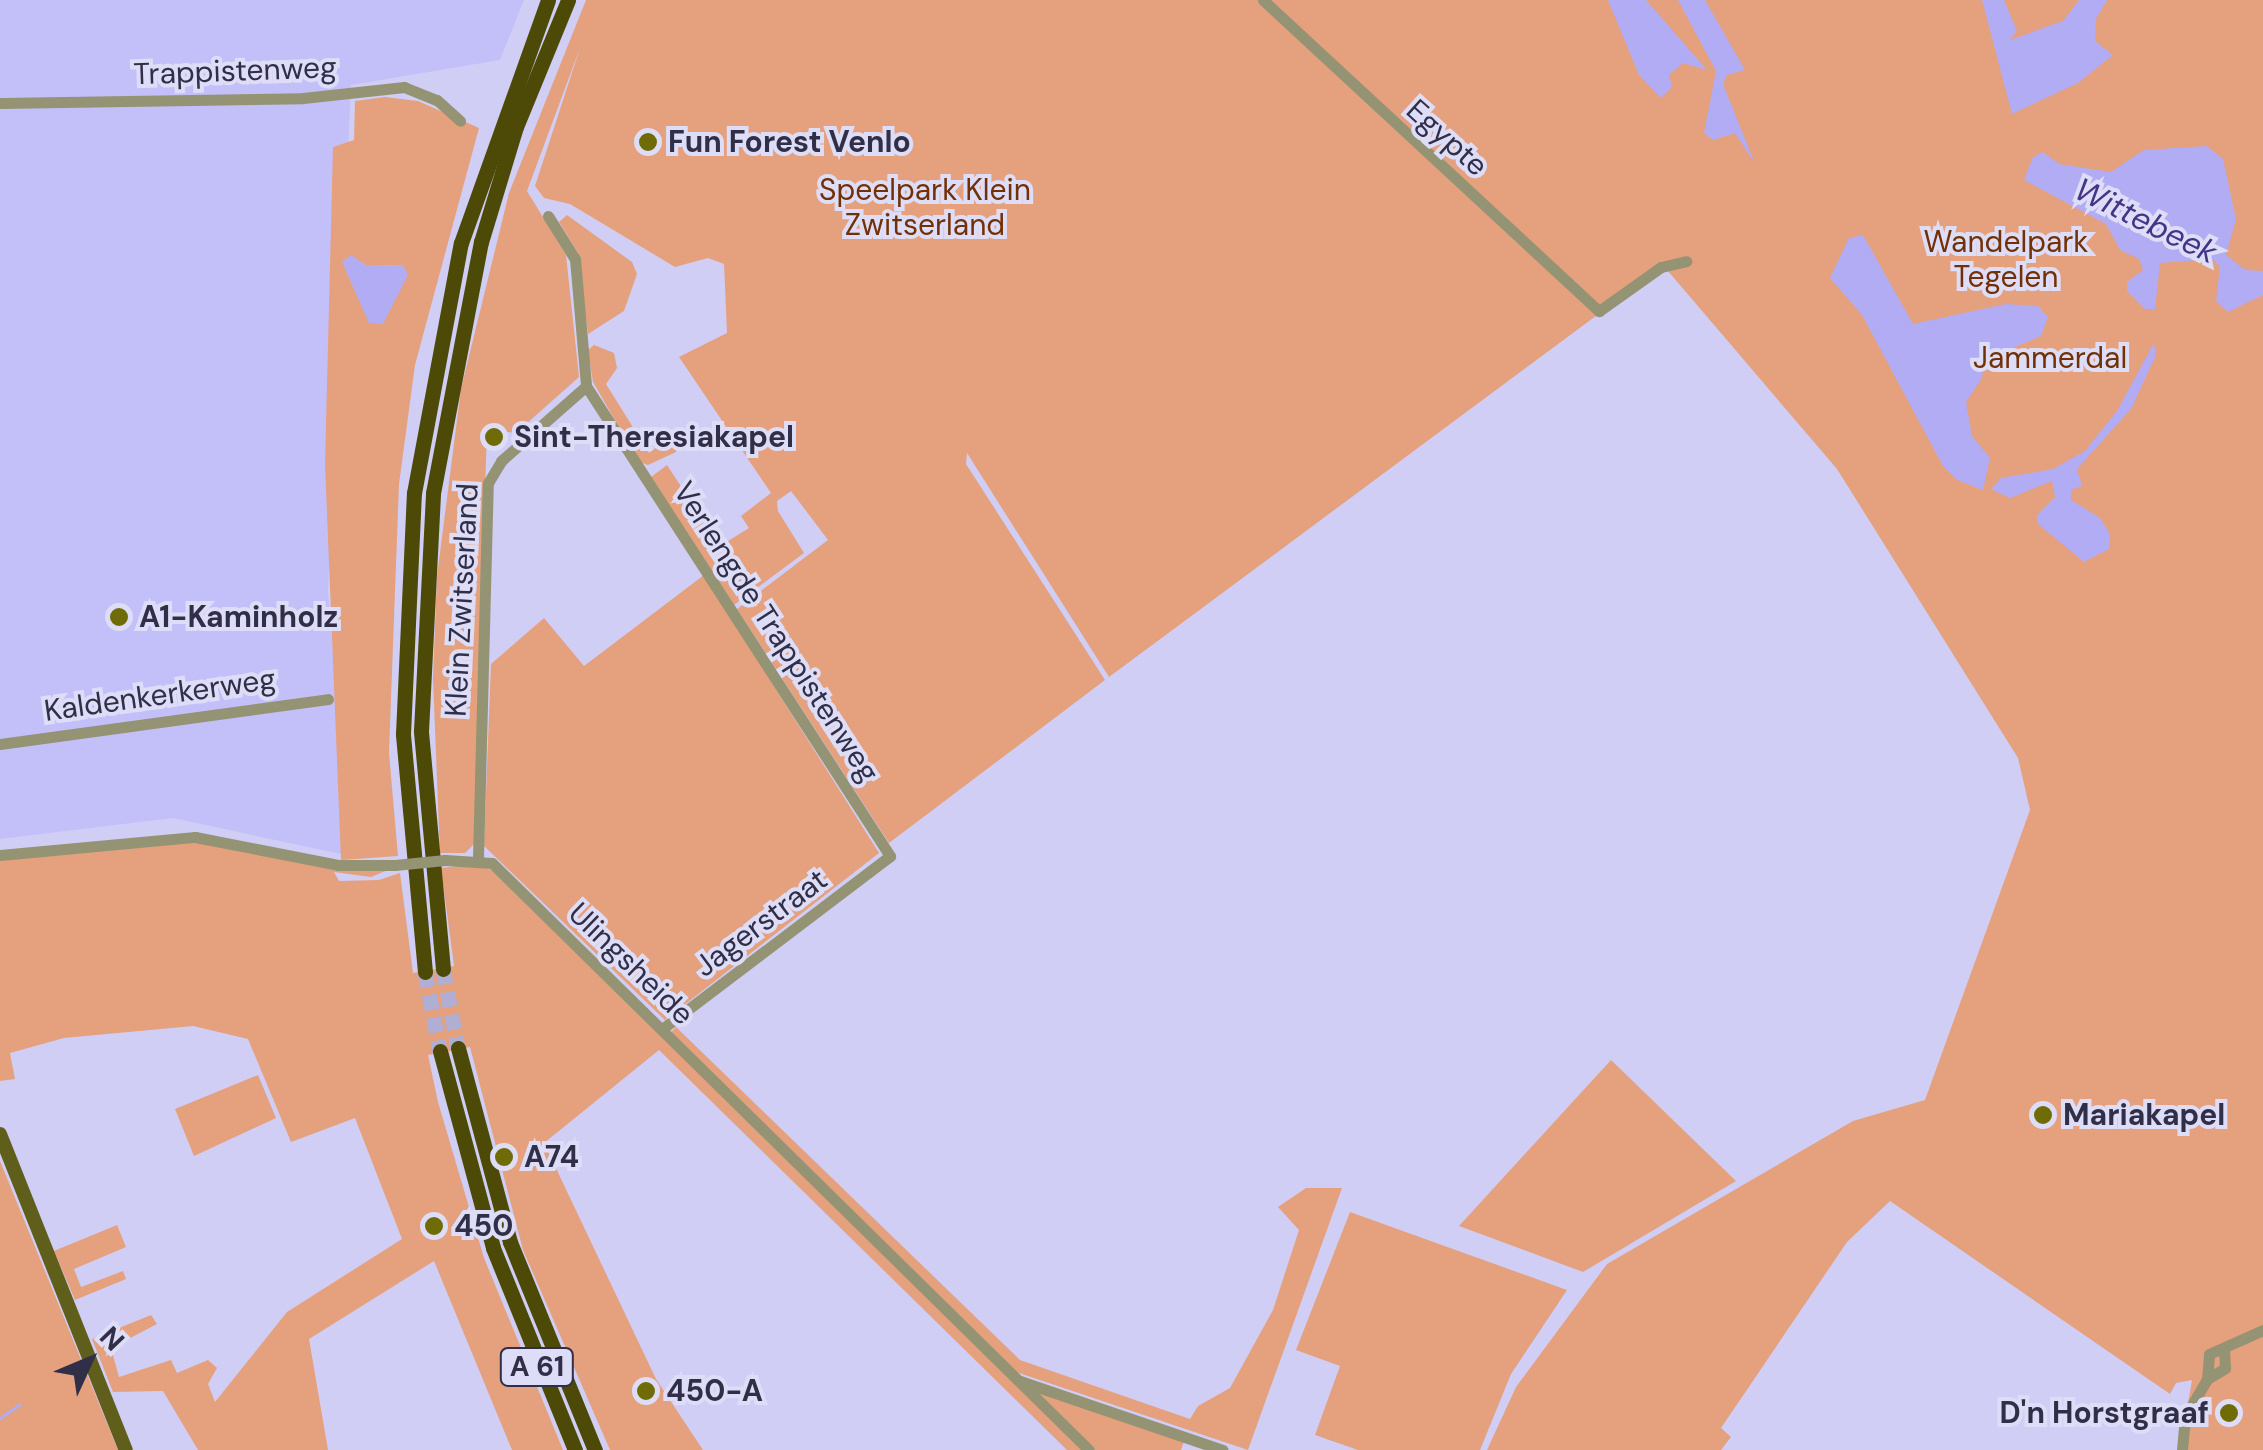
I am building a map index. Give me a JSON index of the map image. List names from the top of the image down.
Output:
{
  "streets": {
    "highway": ["A 61"],
    "street": [
      "Trappistenweg",
      "Egypte",
      "Klein Zwitserland",
      "Verlengde Trappistenweg",
      "Kaldenkerkerweg",
      "Jagerstraat",
      "Ulingsheide"
    ]
  },
  "crossings": [
    ["Klein Zwitserland", "Verlengde Trappistenweg"],
    ["Klein Zwitserland", "Ulingsheide"],
    ["Verlengde Trappistenweg", "Jagerstraat"],
    ["Jagerstraat", "Ulingsheide"]
  ],
  "water": ["Wittebeek"],
  "parks": ["Speelpark Klein Zwitserland", "Wandelpark Tegelen", "Jammerdal"],
  "places": [
    "Fun Forest Venlo",
    "Sint-Theresiakapel",
    "A1-Kaminholz",
    "Mariakapel",
    "A74",
    "450",
    "450-A",
    "D'n Horstgraaf"
  ],
  "north": "top right"
}
